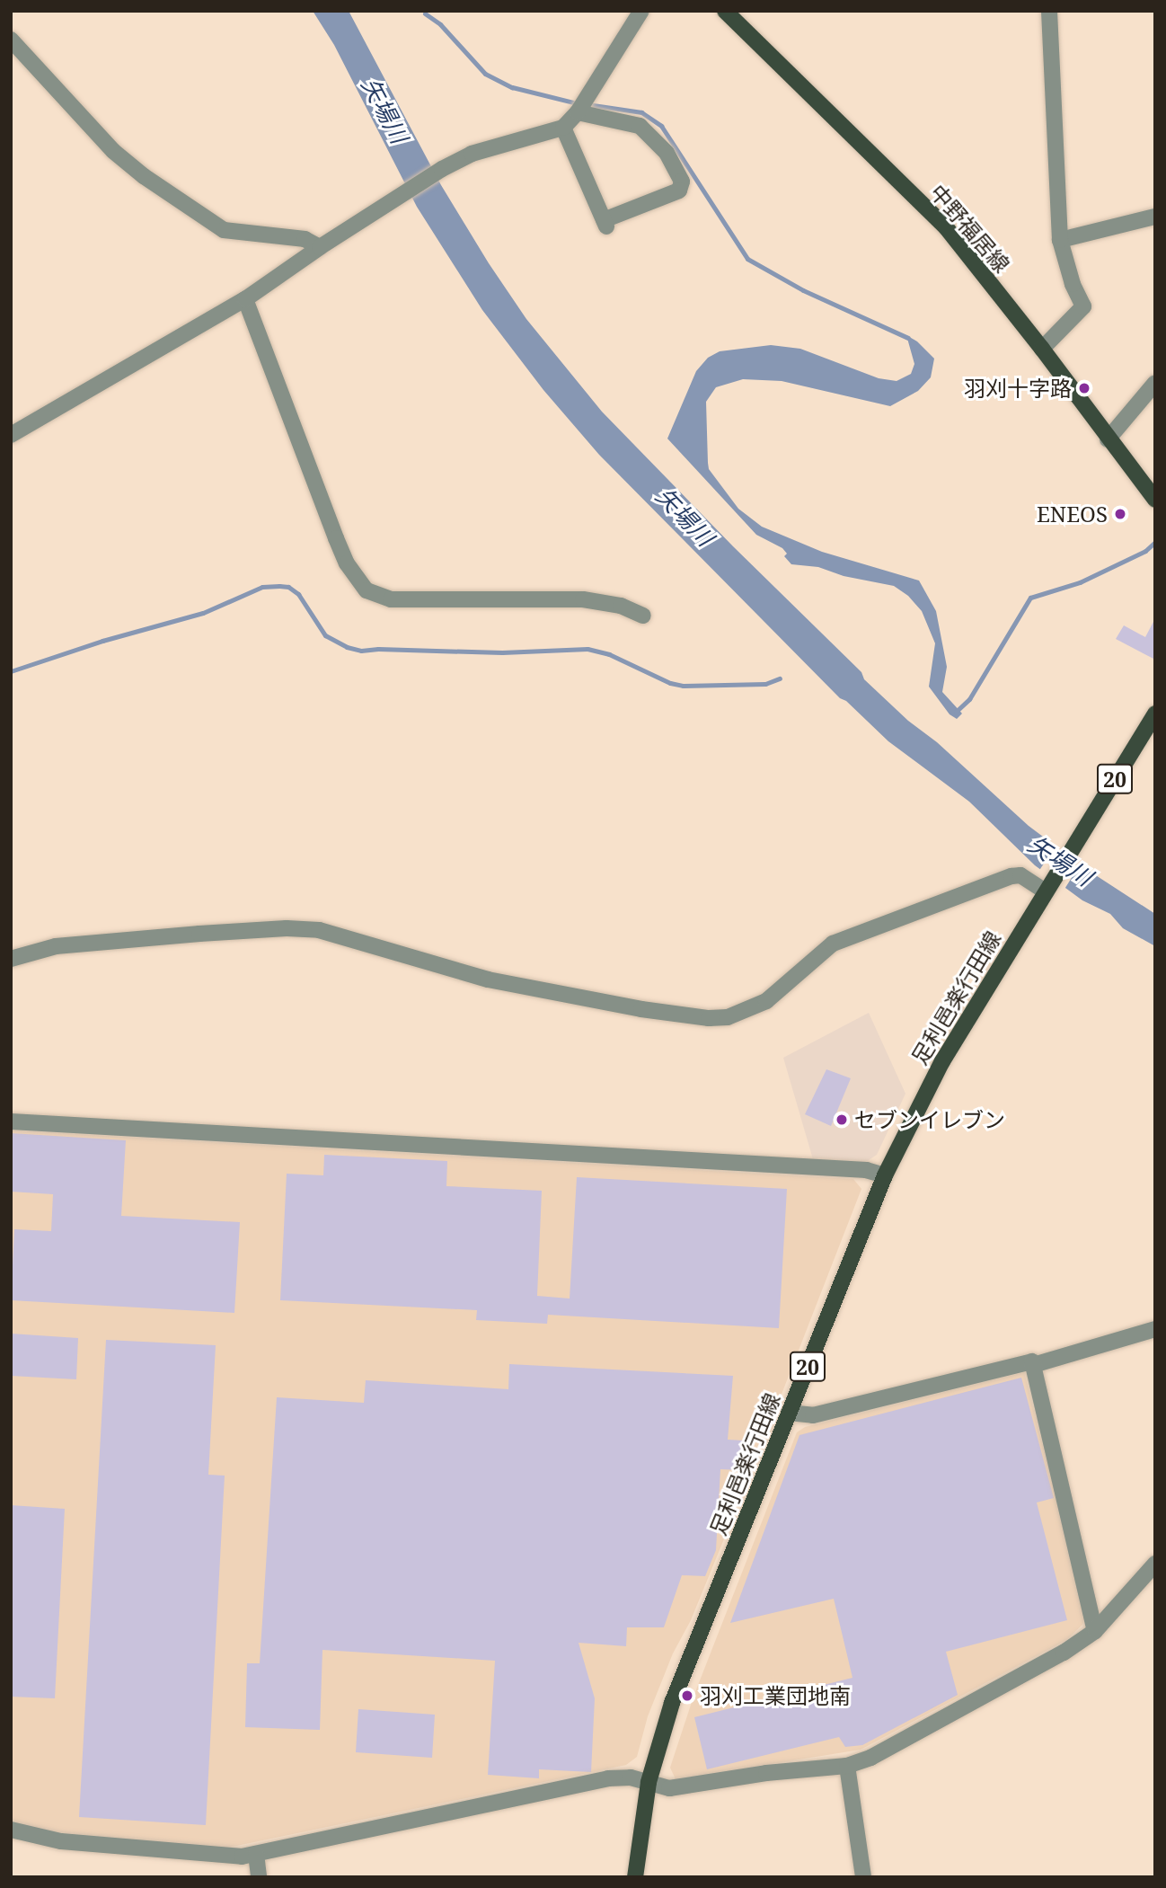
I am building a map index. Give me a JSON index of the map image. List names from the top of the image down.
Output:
{
  "streets": {
    "main road": ["中野福居線", "20", "足利邑楽行田線"]
  },
  "crossings": [
    ["20", "足利邑楽行田線"]
  ],
  "water": ["矢場川"],
  "places": [
    "羽刈十字路",
    "ENEOS",
    "セブンイレブン",
    "羽刈工業団地南"
  ]
}
